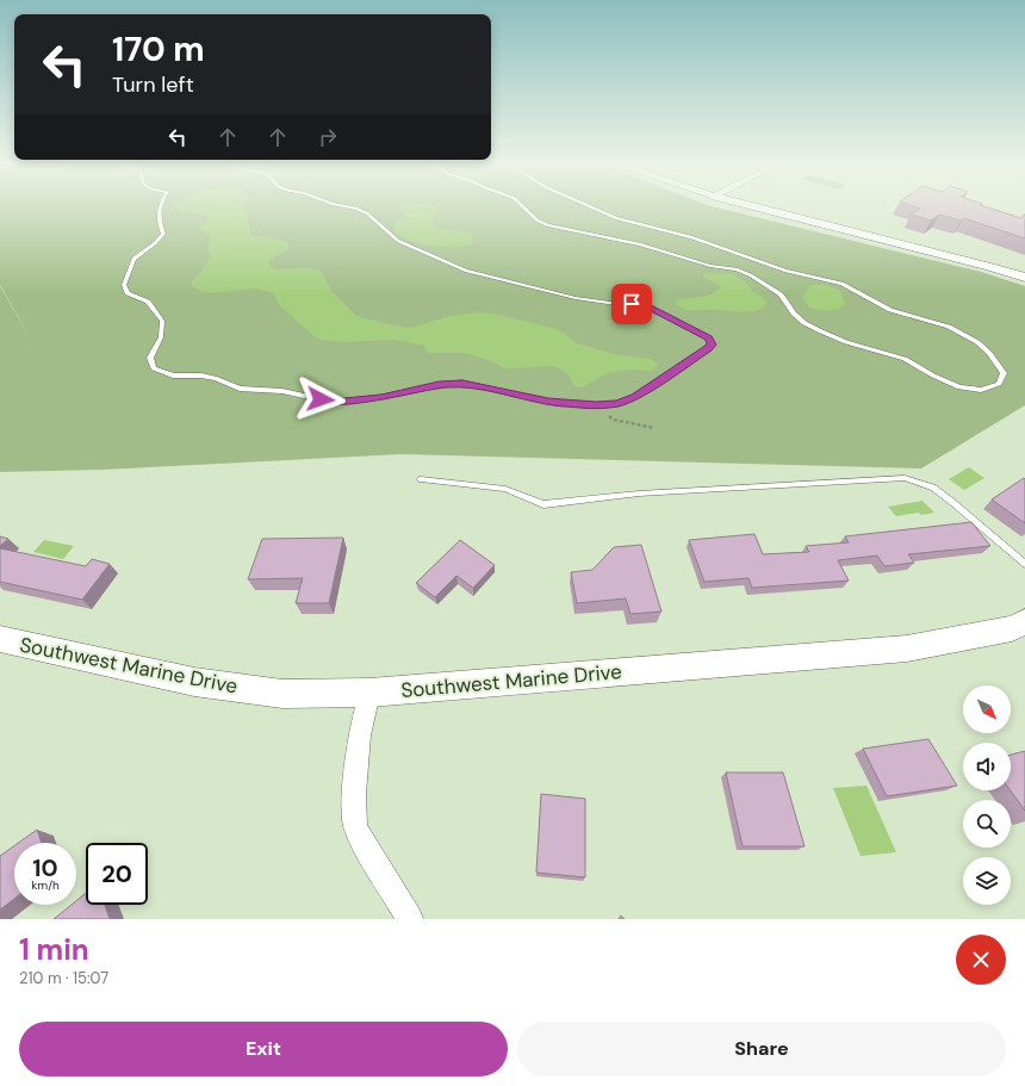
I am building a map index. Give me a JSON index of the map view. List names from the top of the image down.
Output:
{
  "streets": {
    "main road": ["Southwest Marine Drive"]
  },
  "north": "bottom right",
  "page": {
    "turn": ["170 m", "Turn left"],
    "speed": "10 km/h",
    "limit": "20",
    "heading": ["1 min", "210 m · 15:07"],
    "buttons": ["Exit", "Share"]
  }
}
